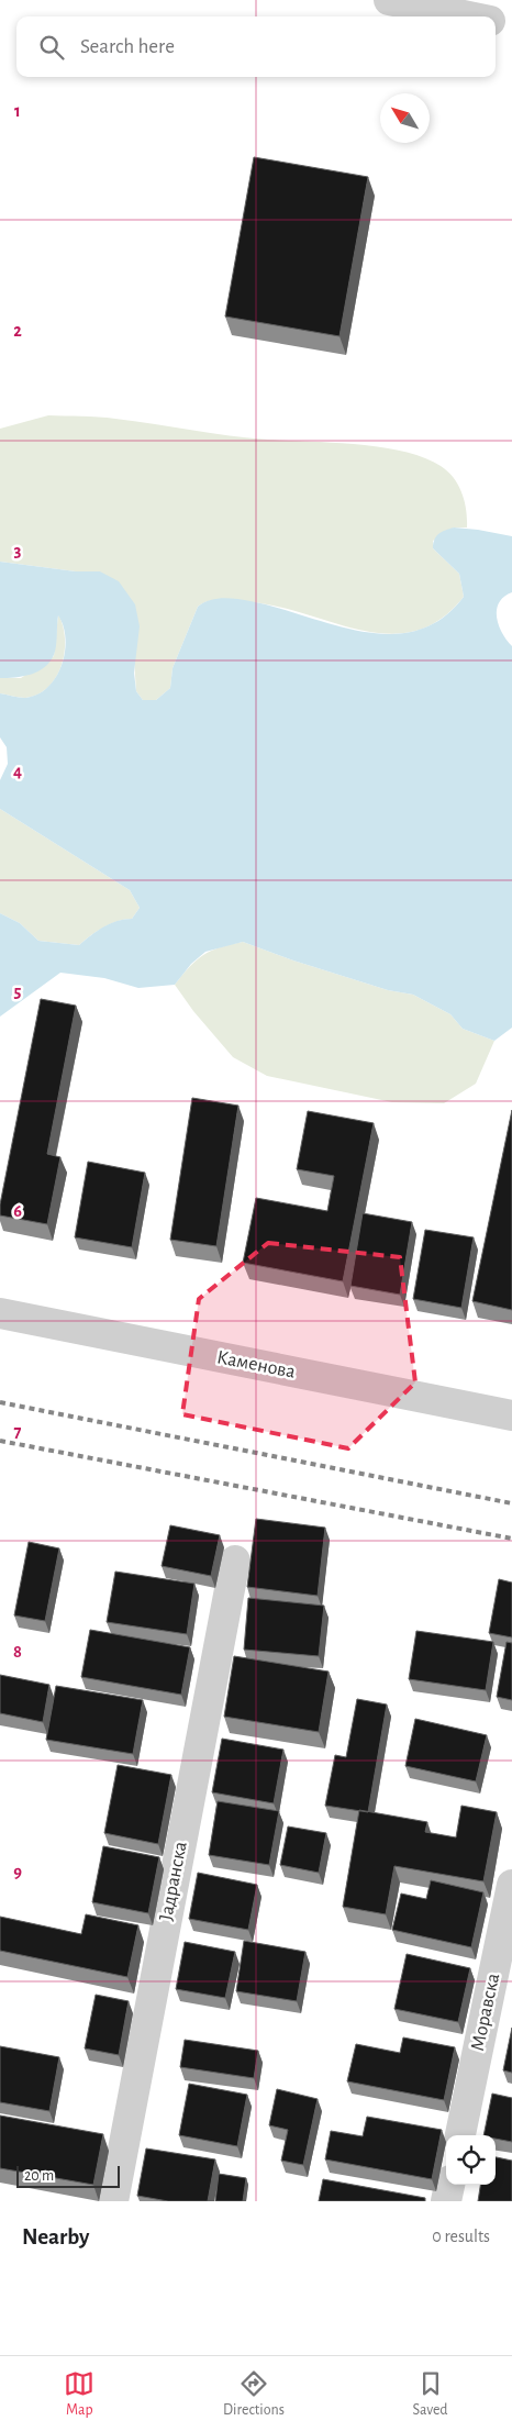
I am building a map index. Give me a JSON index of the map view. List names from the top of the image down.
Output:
{
  "streets": {
    "street": ["Каменова", "Јадранска", "Моравска"]
  },
  "scale_bar": "20 m",
  "north": "top left",
  "page": {
    "search": "Search here",
    "scale": "20 m",
    "heading": ["Nearby", "0 results"],
    "nav": ["Map", "Directions", "Saved"]
  },
  "grid": {
    "rows": [
      "1",
      "2",
      "3",
      "4",
      "5",
      "6",
      "7",
      "8",
      "9"
    ]
  }
}
